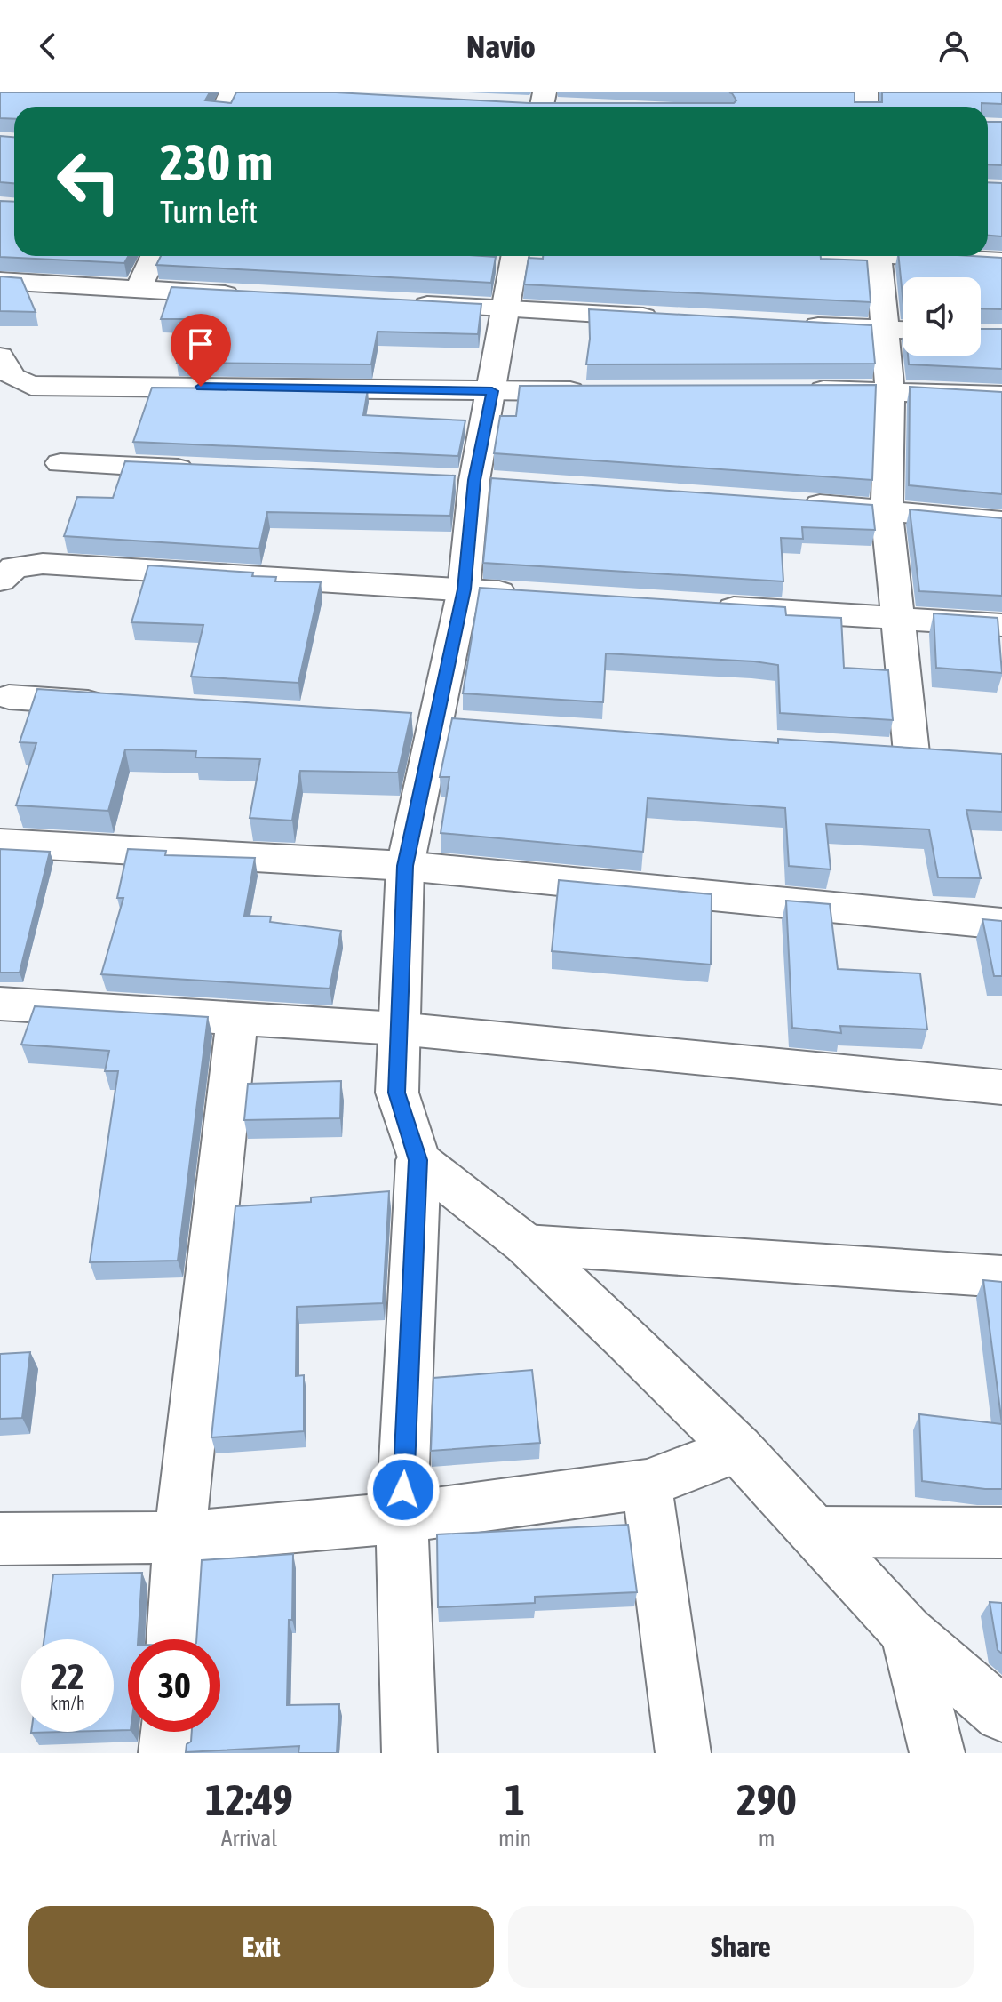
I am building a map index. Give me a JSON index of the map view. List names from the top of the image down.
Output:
{
  "page": {
    "header": "Navio",
    "turn": ["230 m", "Turn left"],
    "speed": "22 km/h",
    "limit": "30",
    "eta": [
      "12:49",
      "Arrival",
      "1",
      "min",
      "290",
      "m"
    ],
    "buttons": ["Exit", "Share"]
  }
}
